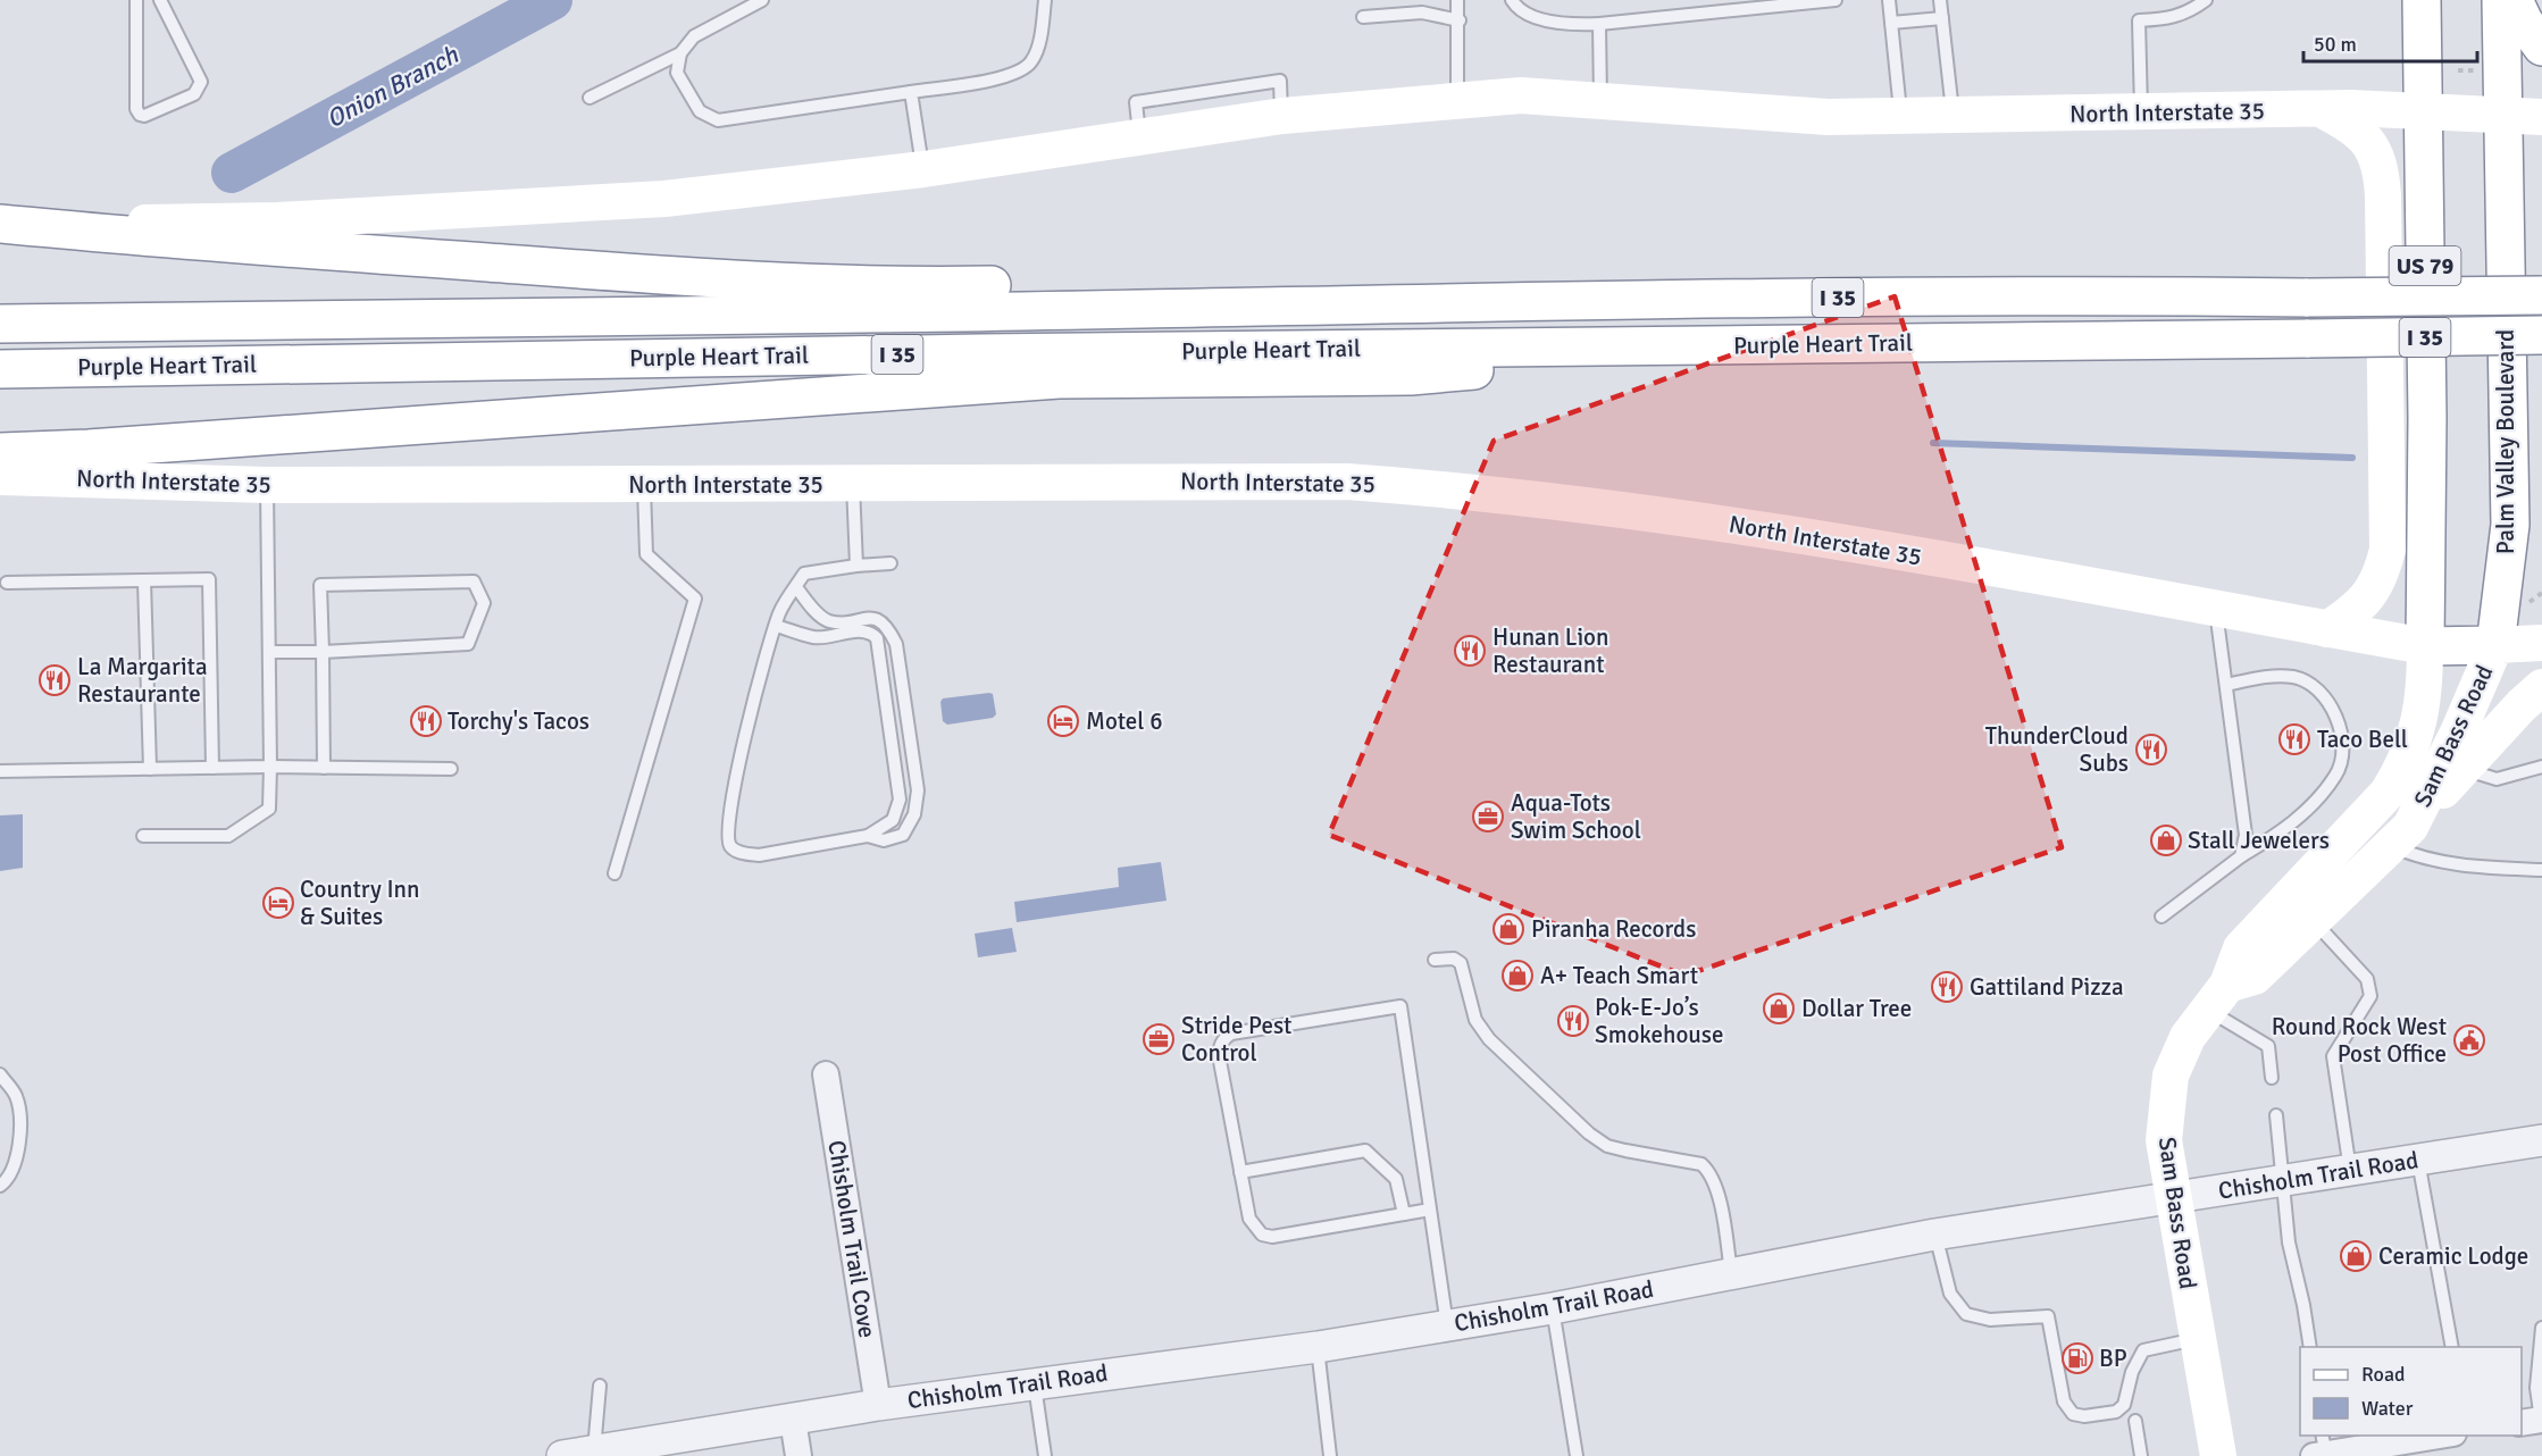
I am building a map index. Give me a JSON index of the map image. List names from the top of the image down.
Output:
{
  "streets": {
    "highway": [
      "North Interstate 35",
      "US 79",
      "I 35",
      "Purple Heart Trail",
      "Palm Valley Boulevard"
    ],
    "main road": ["Sam Bass Road"],
    "street": ["Chisholm Trail Road", "Chisholm Trail Cove"]
  },
  "crossings": [
    ["North Interstate 35", "US 79"],
    ["North Interstate 35", "Palm Valley Boulevard"],
    ["North Interstate 35", "Sam Bass Road"],
    ["US 79", "Sam Bass Road"],
    ["Palm Valley Boulevard", "Sam Bass Road"],
    ["Sam Bass Road", "Chisholm Trail Road"],
    ["Chisholm Trail Road", "Chisholm Trail Cove"]
  ],
  "water": ["Onion Branch"],
  "places": {
    "restaurant": [
      "Hunan Lion Restaurant",
      "La Margarita Restaurante",
      "Torchy's Tacos",
      "Taco Bell",
      "ThunderCloud Subs",
      "Gattiland Pizza",
      "Pok-E-Jo’s Smokehouse"
    ],
    "hotel": ["Motel 6", "Country Inn & Suites"],
    "office": ["Aqua-Tots Swim School", "Stride Pest Control"],
    "shop": [
      "Stall Jewelers",
      "Piranha Records",
      "A+ Teach Smart",
      "Dollar Tree",
      "Ceramic Lodge"
    ],
    "public building": ["Round Rock West Post Office"],
    "fuel station": ["BP"]
  },
  "legend": ["Road", "Water"],
  "scale_bar": "50 m"
}
